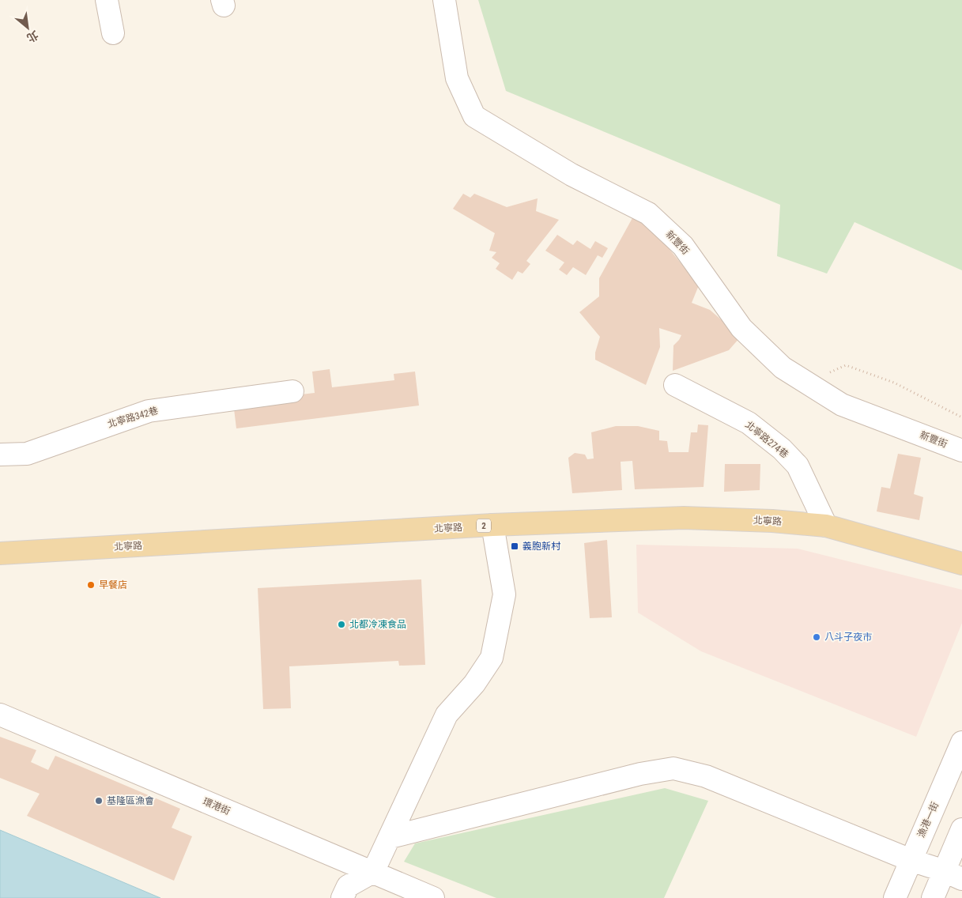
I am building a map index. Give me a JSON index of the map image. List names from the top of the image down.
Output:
{
  "streets": {
    "main road": ["北寧路", "2"],
    "street": [
      "新豐街",
      "北寧路342巷",
      "北寧路274巷",
      "環港街",
      "漁港一街"
    ]
  },
  "crossings": [
    ["北寧路274巷", "北寧路"]
  ],
  "places": {
    "transit": ["義胞新村"],
    "other": [
      "早餐店",
      "北都冷凍食品",
      "八斗子夜市",
      "基隆區漁會"
    ]
  },
  "north": "bottom right"
}
